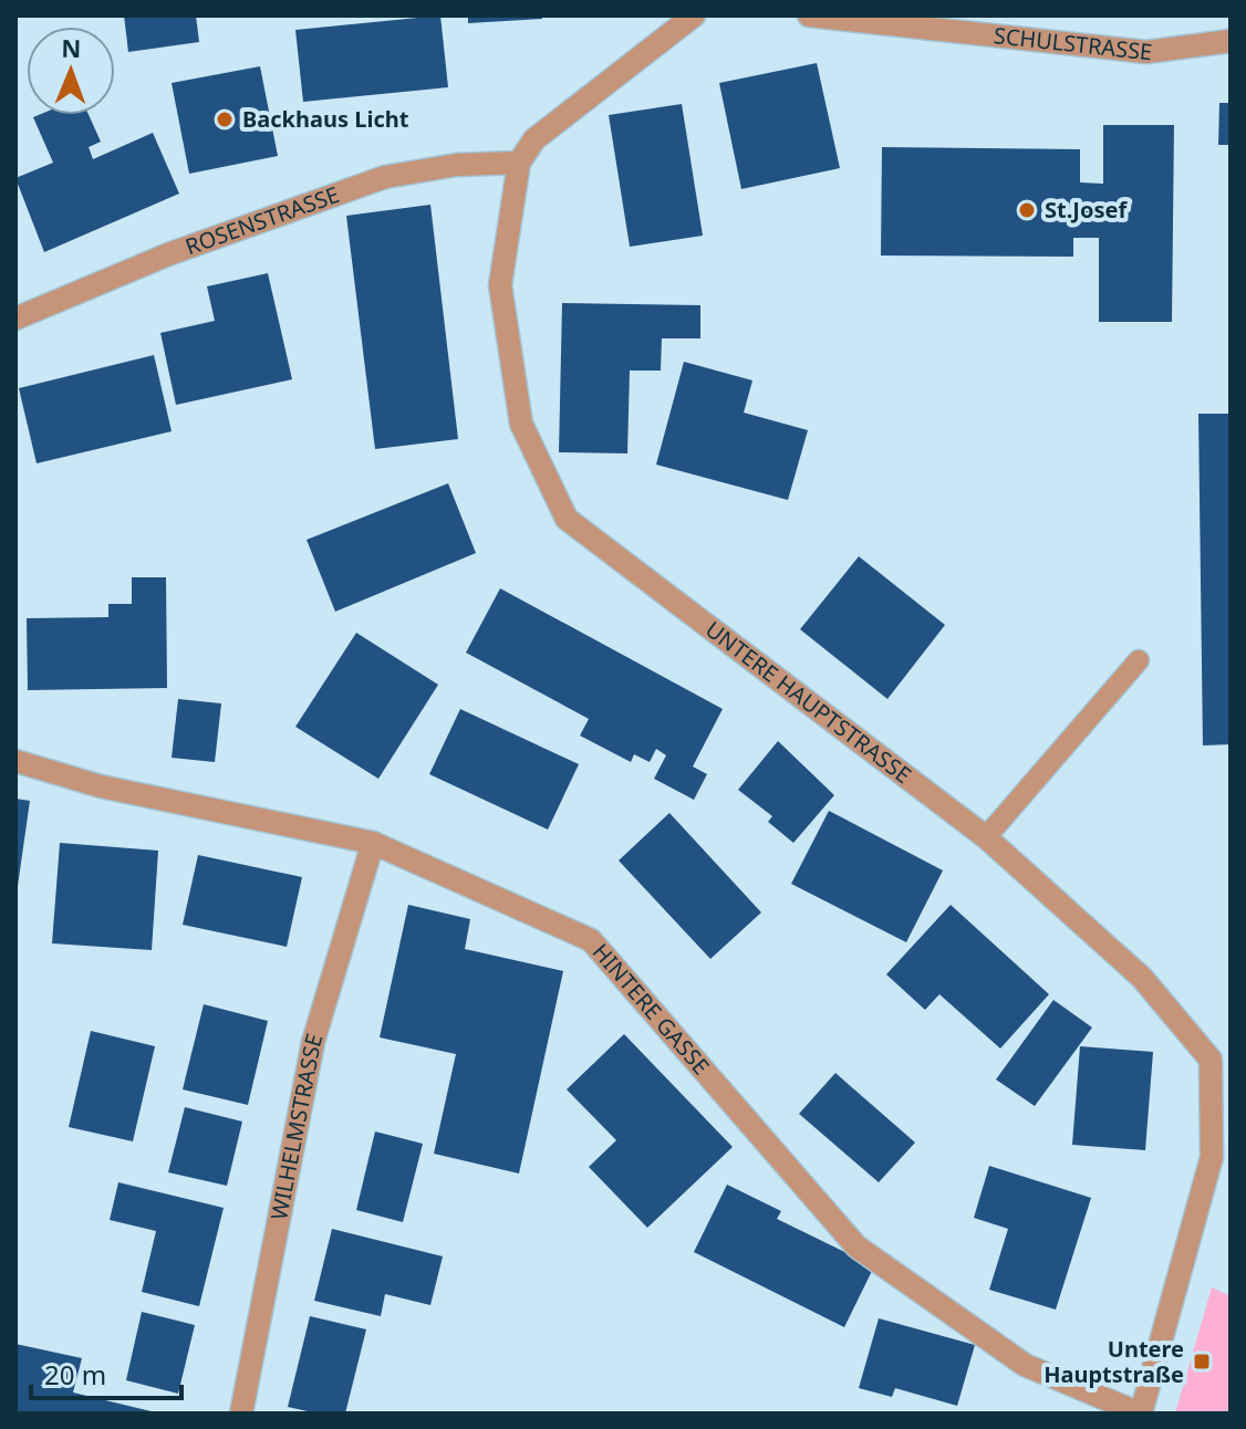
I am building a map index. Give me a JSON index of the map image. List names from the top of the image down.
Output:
{
  "streets": {
    "street": [
      "SCHULSTRASSE",
      "ROSENSTRASSE",
      "UNTERE HAUPTSTRASSE",
      "HINTERE GASSE",
      "WILHELMSTRASSE"
    ]
  },
  "crossings": [
    ["ROSENSTRASSE", "UNTERE HAUPTSTRASSE"],
    ["UNTERE HAUPTSTRASSE", "HINTERE GASSE"],
    ["HINTERE GASSE", "WILHELMSTRASSE"]
  ],
  "places": {
    "other": ["Backhaus Licht", "St.Josef"],
    "transit": ["Untere Hauptstraße"]
  },
  "scale_bar": "20 m",
  "north": "top"
}
